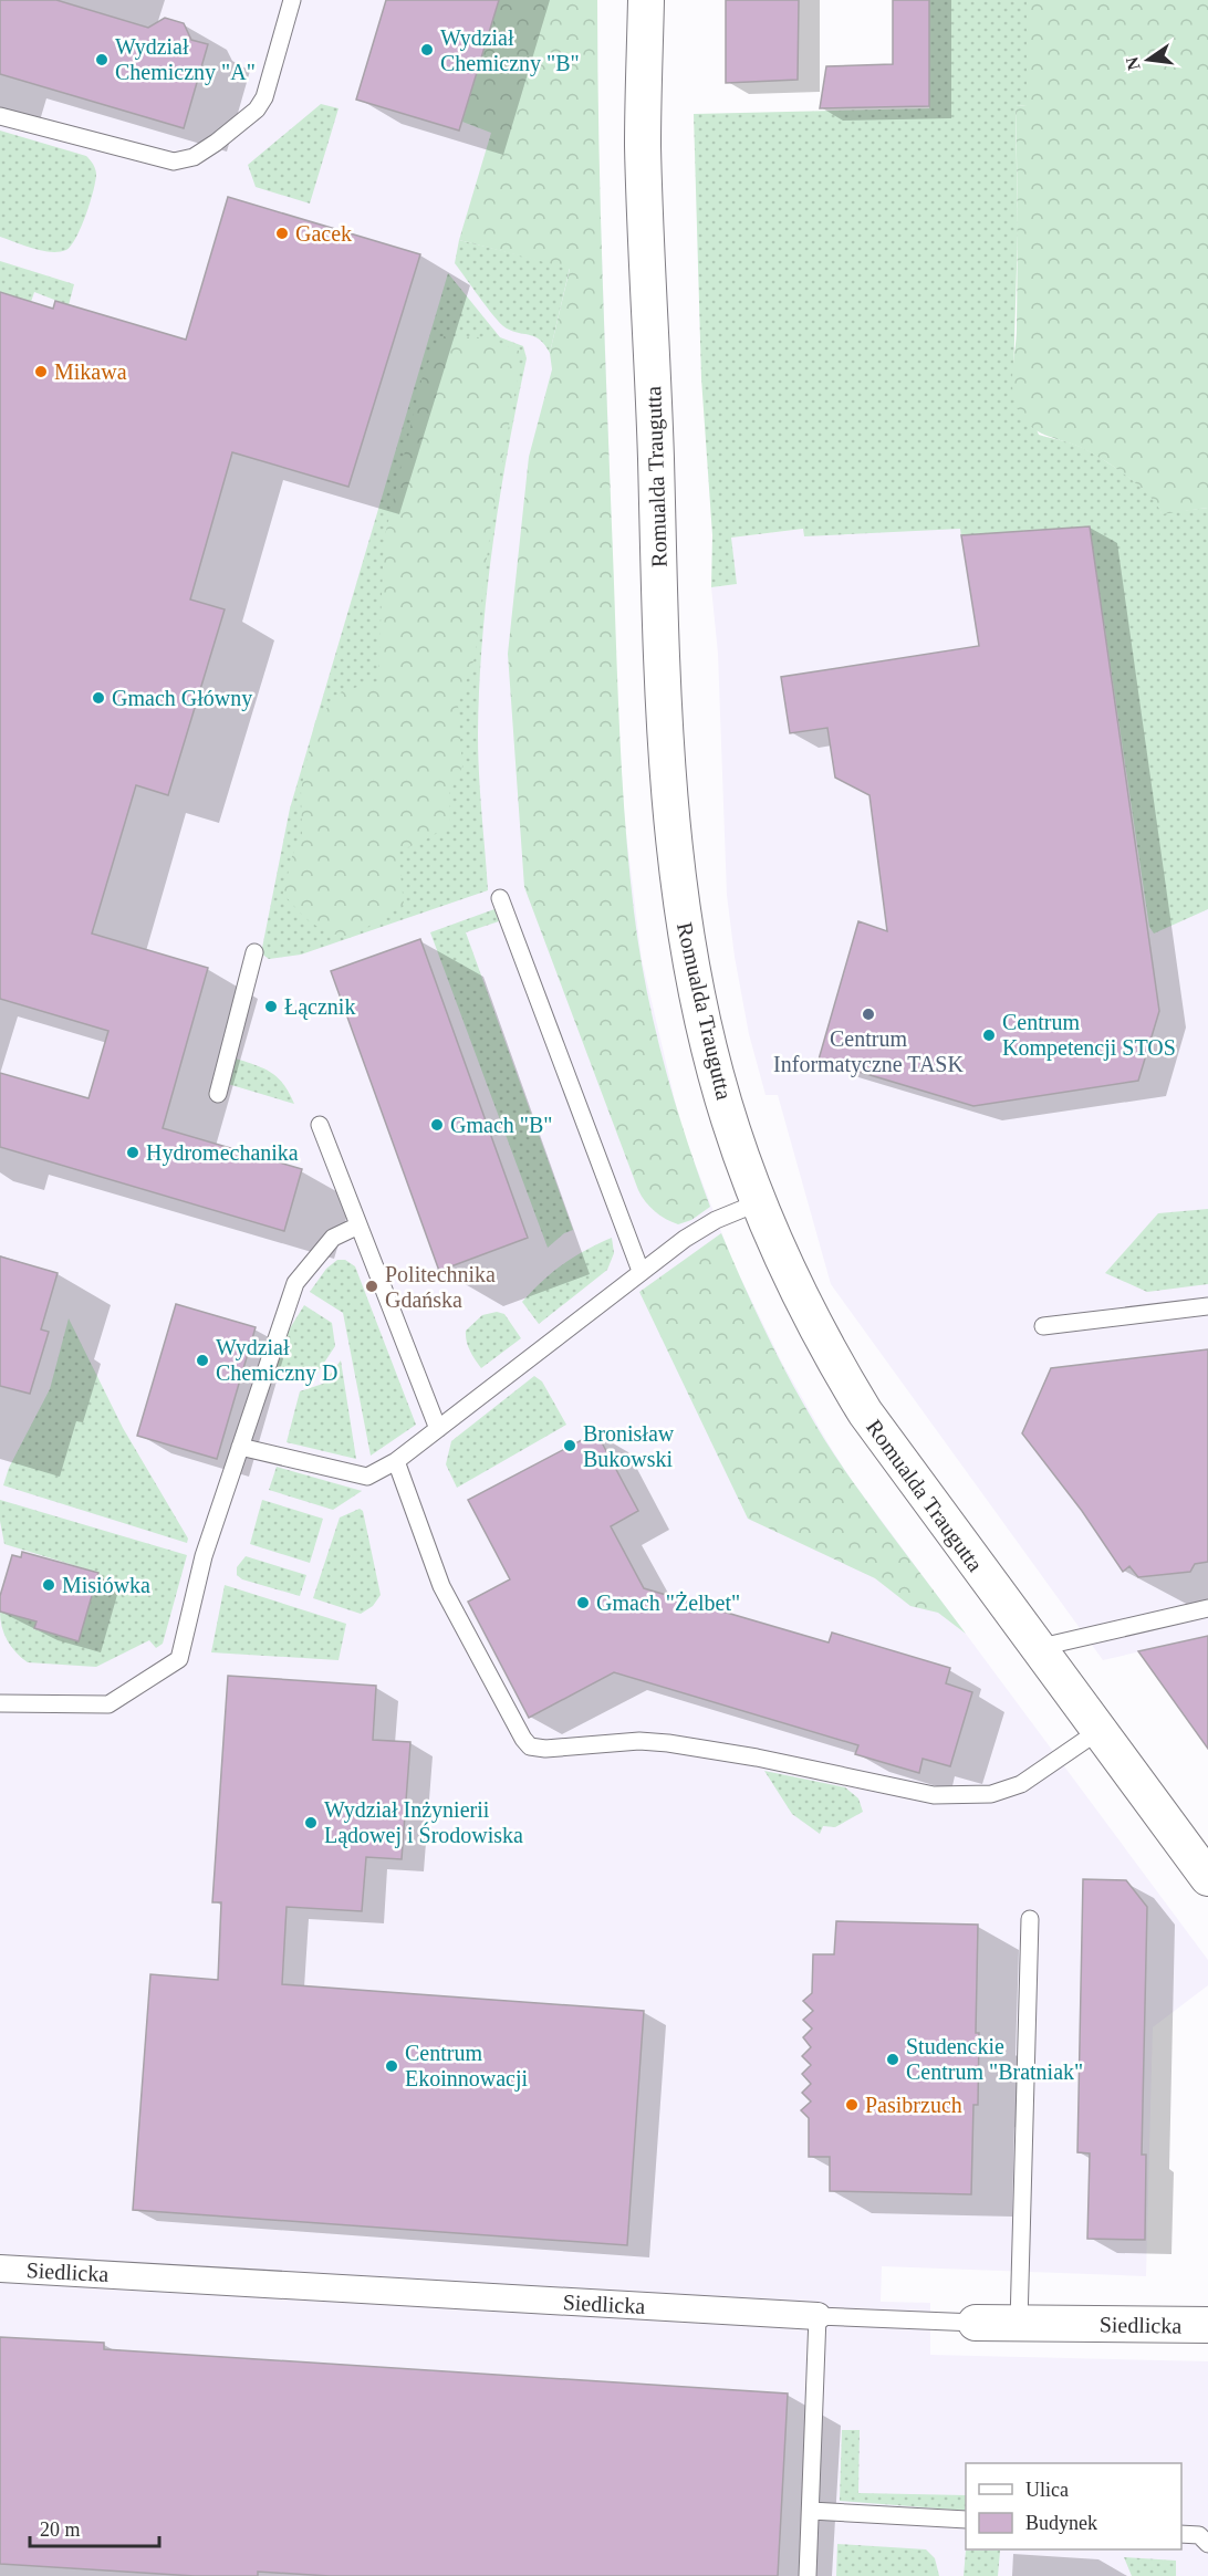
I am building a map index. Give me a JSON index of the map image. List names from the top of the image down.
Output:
{
  "streets": {
    "street": ["Romualda Traugutta", "Siedlicka"]
  },
  "places": [
    "Wydział Chemiczny \"B\"",
    "Wydział Chemiczny \"A\"",
    "Gacek",
    "Mikawa",
    "Gmach Główny",
    "Łącznik",
    "Centrum Informatyczne TASK",
    "Centrum Kompetencji STOS",
    "Gmach \"B\"",
    "Hydromechanika",
    "Politechnika Gdańska",
    "Wydział Chemiczny D",
    "Bronisław Bukowski",
    "Misiówka",
    "Gmach \"Żelbet\"",
    "Wydział Inżynierii Lądowej i Środowiska",
    "Studenckie Centrum \"Bratniak\"",
    "Centrum Ekoinnowacji",
    "Pasibrzuch"
  ],
  "legend": ["Ulica", "Budynek"],
  "scale_bar": "20 m",
  "north": "left"
}
